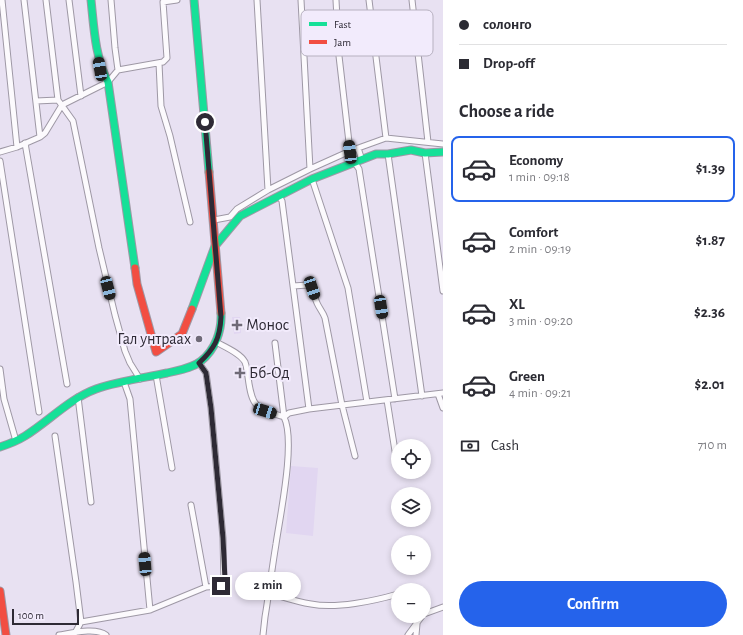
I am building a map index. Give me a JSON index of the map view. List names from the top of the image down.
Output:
{
  "places": {
    "health": ["Монос", "Бб-Од"],
    "other": ["Гал унтраах"]
  },
  "legend": ["Fast", "Jam"],
  "scale_bar": "100 m",
  "page": {
    "banner": ["солонго", "Drop-off"],
    "heading": "Choose a ride",
    "list": [
      {
        "name": "Economy",
        "note": "1 min · 09:18",
        "value": "$1.39"
      },
      {
        "name": "Comfort",
        "note": "2 min · 09:19",
        "value": "$1.87"
      },
      {
        "name": "XL",
        "note": "3 min · 09:20",
        "value": "$2.36"
      },
      {
        "name": "Green",
        "note": "4 min · 09:21",
        "value": "$2.01"
      }
    ],
    "pay": ["Cash", "710 m"],
    "map_buttons": ["+", "−"],
    "bubble": "2 min",
    "buttons": "Confirm",
    "scale": "100 m"
  }
}
